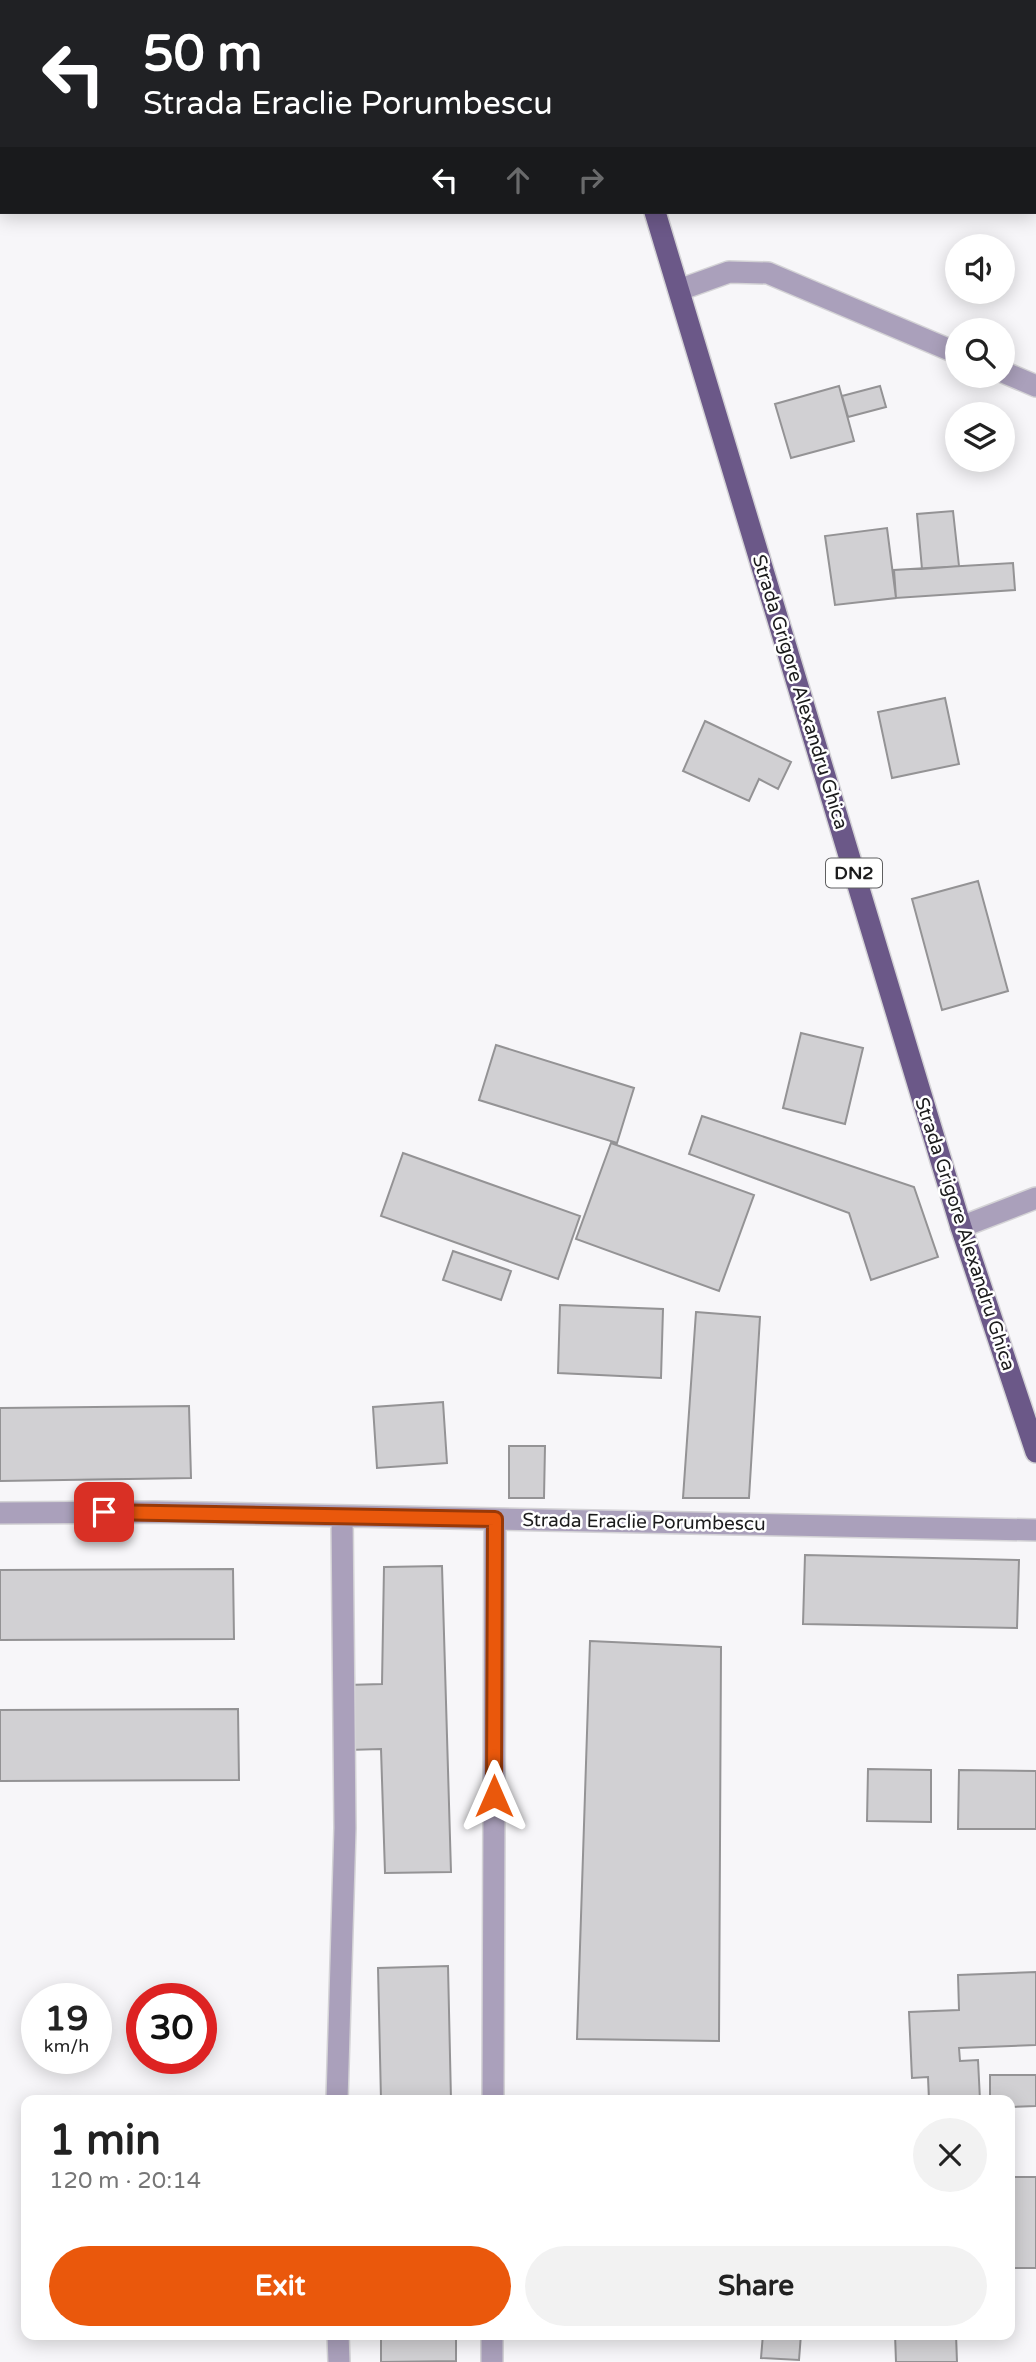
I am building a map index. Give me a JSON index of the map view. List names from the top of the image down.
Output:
{
  "streets": {
    "main road": ["Strada Grigore Alexandru Ghica", "DN2"],
    "street": ["Strada Eraclie Porumbescu"]
  },
  "crossings": [
    ["Strada Grigore Alexandru Ghica", "DN2"]
  ],
  "page": {
    "turn": ["50 m", "Strada Eraclie Porumbescu"],
    "speed": "19 km/h",
    "limit": "30",
    "heading": ["1 min", "120 m · 20:14"],
    "buttons": ["Exit", "Share"]
  }
}
